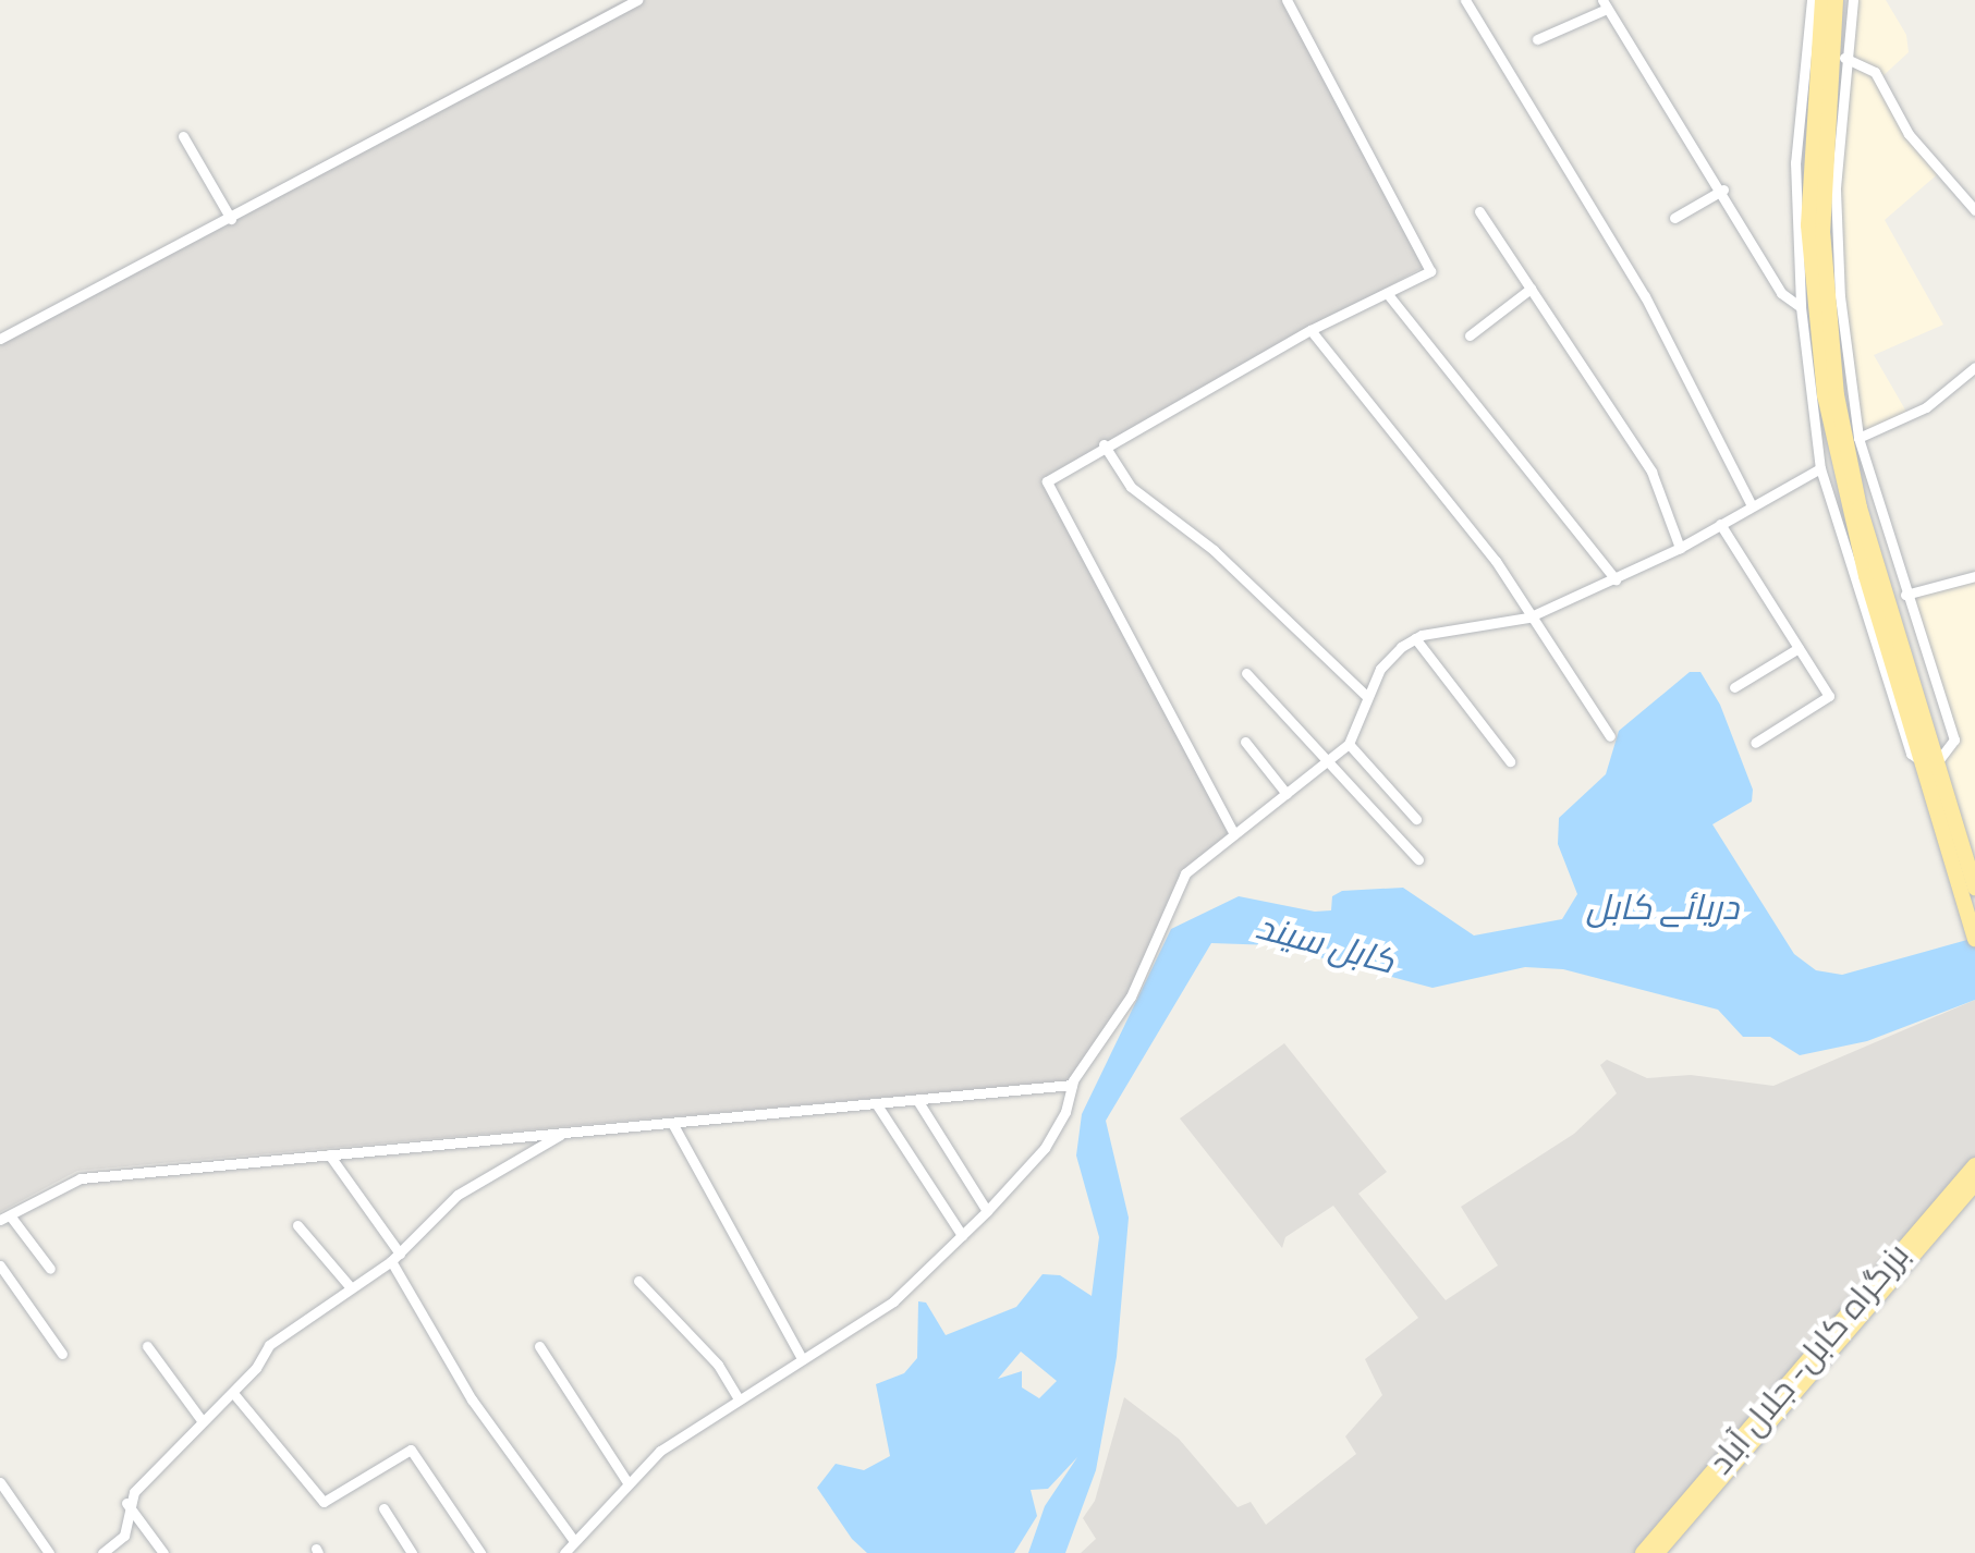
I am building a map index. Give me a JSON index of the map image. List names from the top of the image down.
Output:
{
  "streets": {
    "highway": ["بزرگراه کابل- جلال آباد"]
  },
  "water": ["دریائے کابل", "کابل سيند"]
}
